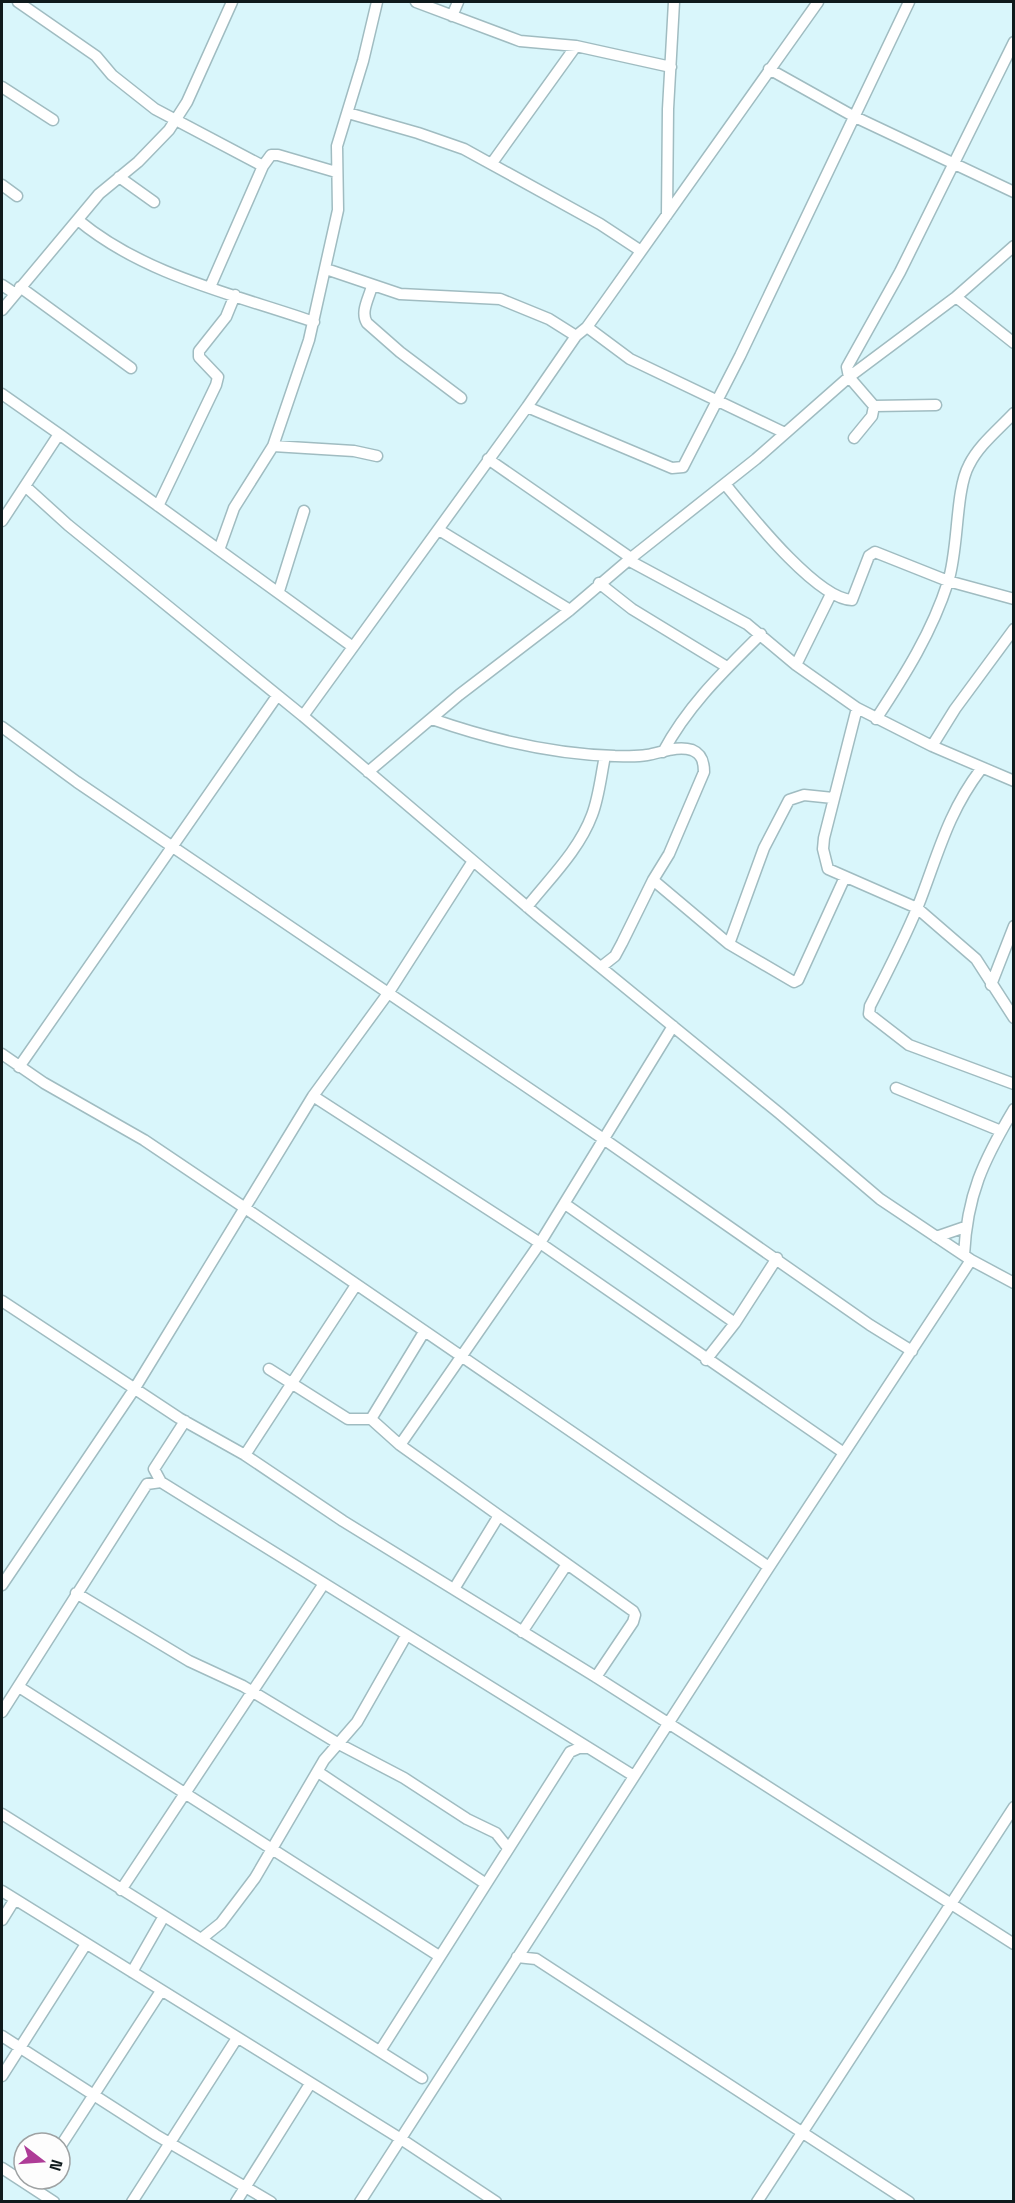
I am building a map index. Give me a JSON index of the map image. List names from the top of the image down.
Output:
{
  "north": "right"
}
